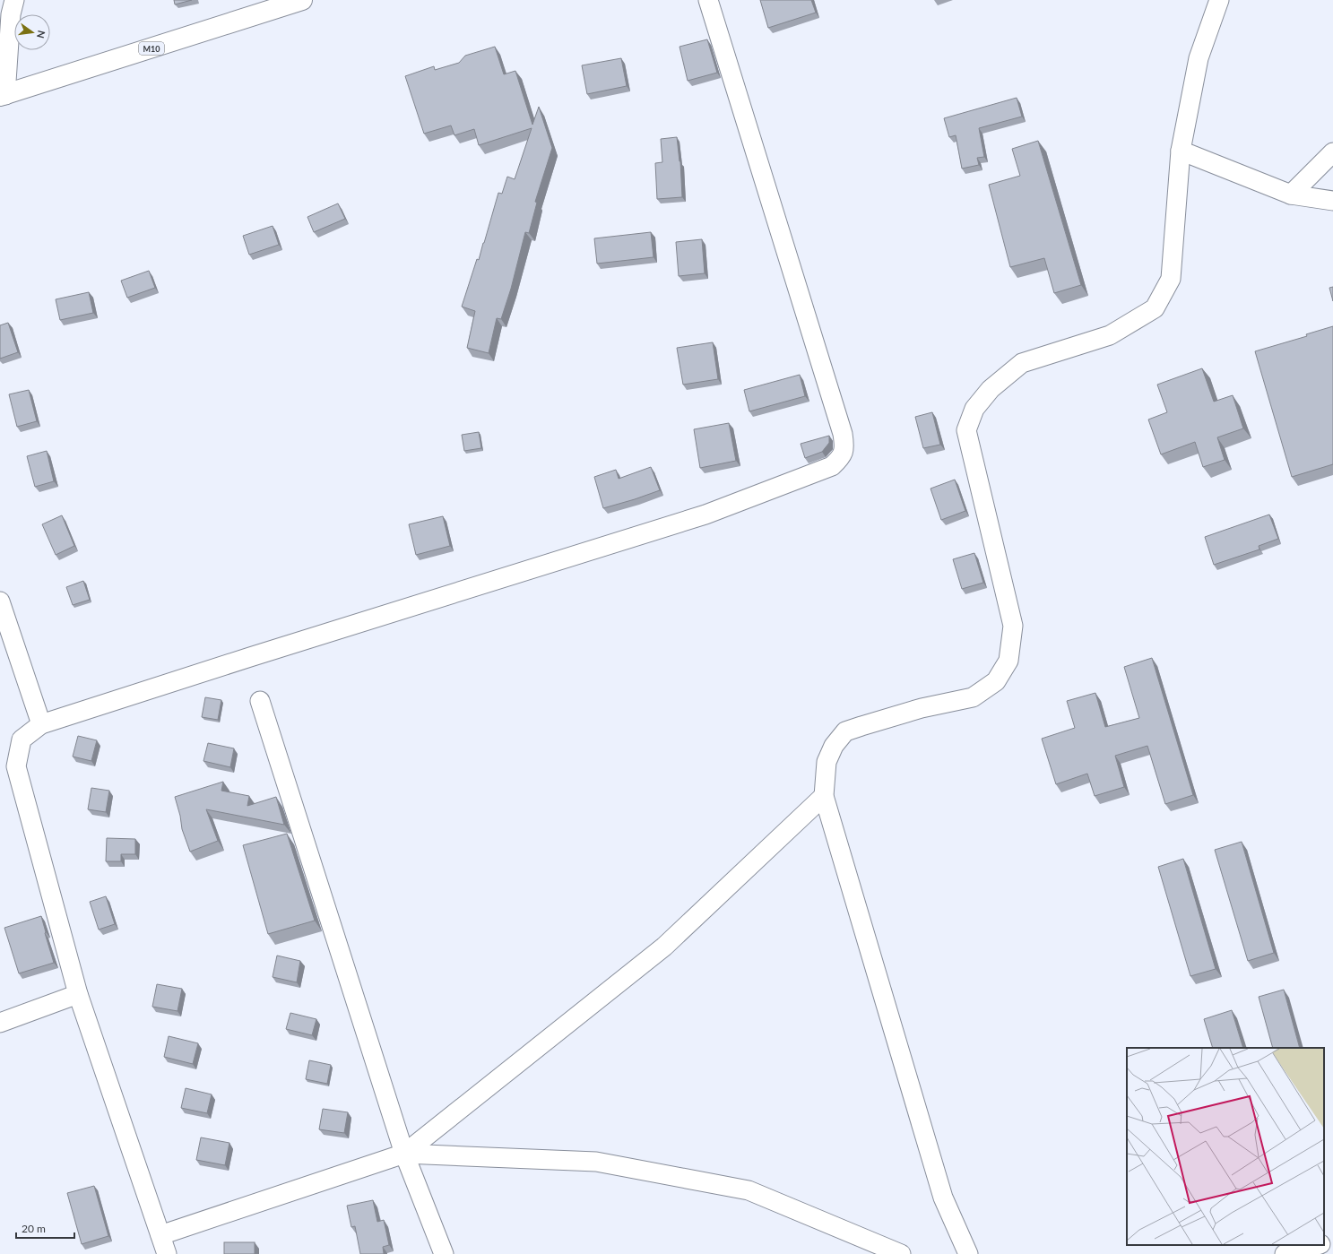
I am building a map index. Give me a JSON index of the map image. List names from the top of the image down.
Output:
{
  "streets": {
    "main road": ["M10"]
  },
  "scale_bar": "20 m",
  "north": "right"
}
